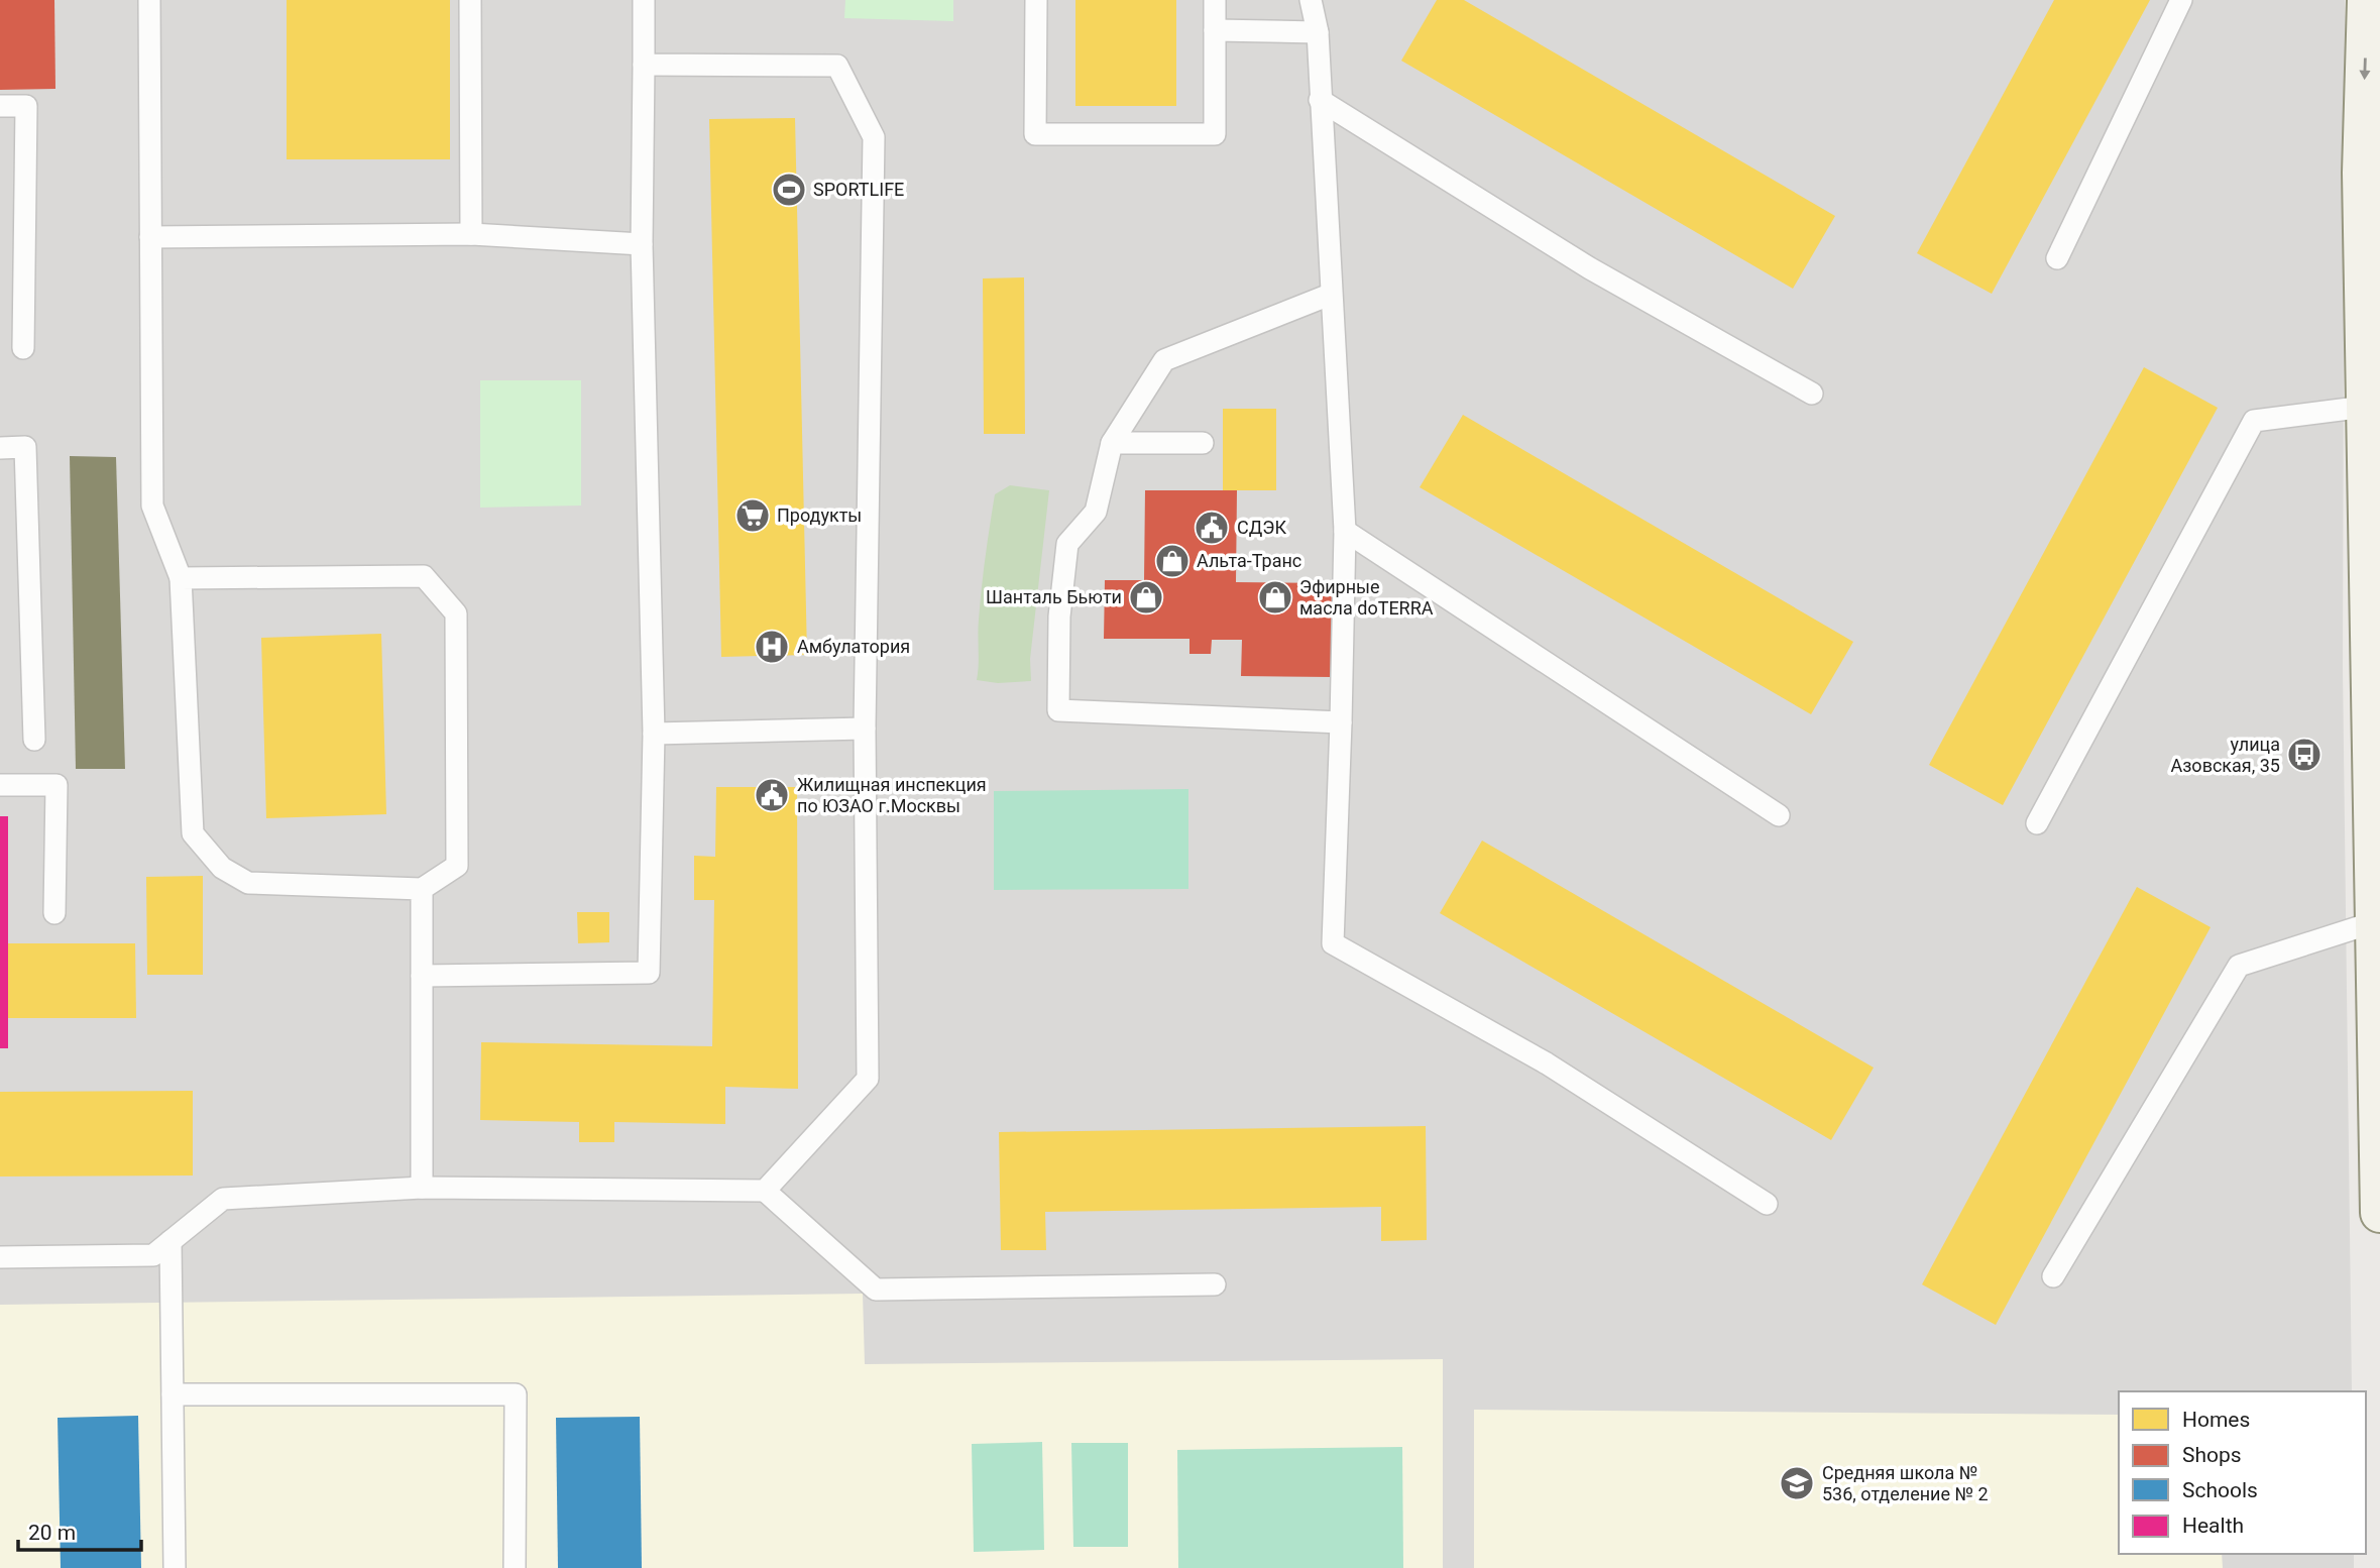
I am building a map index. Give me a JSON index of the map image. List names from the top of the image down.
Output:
{
  "places": {
    "sports": ["SPORTLIFE"],
    "supermarket": ["Продукты"],
    "public building": ["СДЭК", "Жилищная инспекция по ЮЗАО г.Москвы"],
    "shop": ["Альта-Транс", "Шанталь Бьюти", "Эфирные масла doTERRA"],
    "hospital": ["Амбулатория"],
    "bus stop": ["улица Азовская, 35"],
    "school or university": ["Средняя школа № 536, отделение № 2"]
  },
  "legend": [
    "Homes",
    "Shops",
    "Schools",
    "Health"
  ],
  "scale_bar": "20 m"
}
